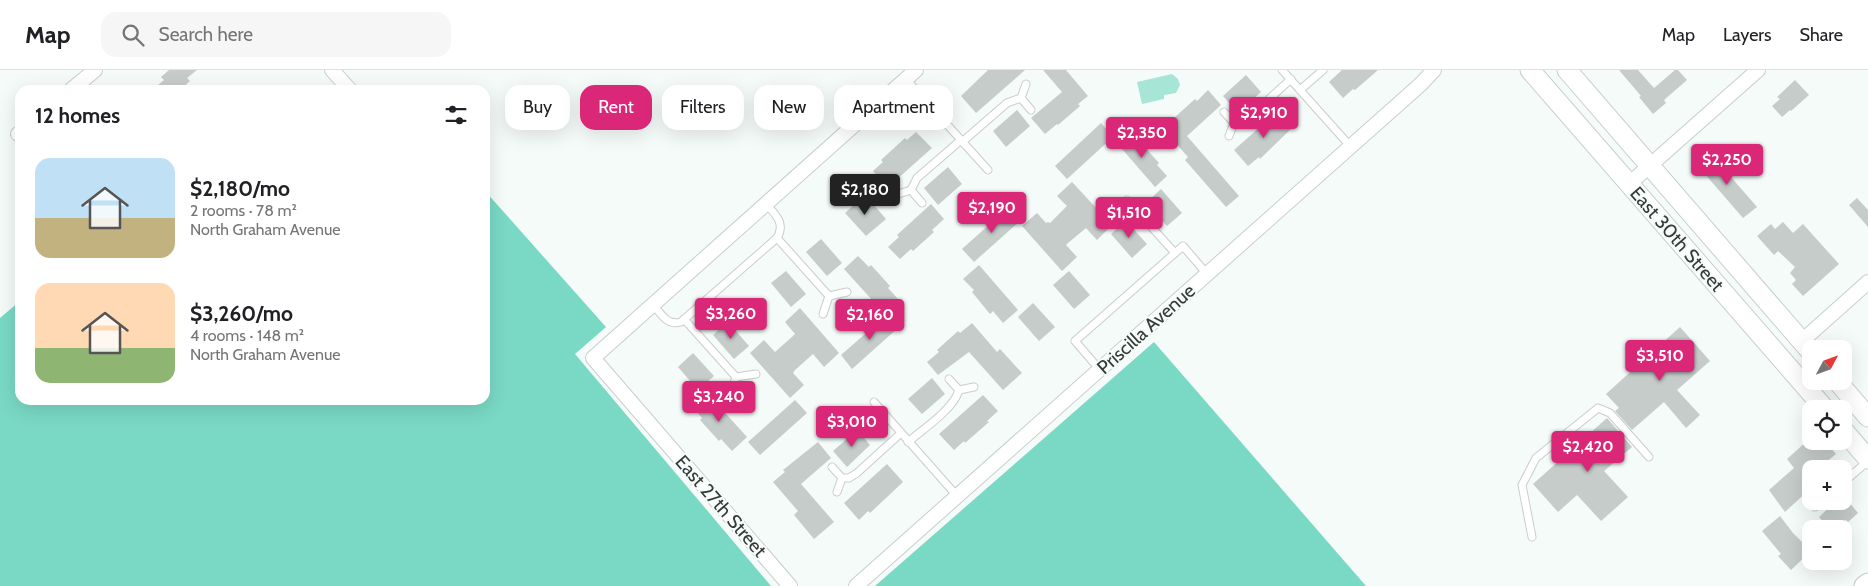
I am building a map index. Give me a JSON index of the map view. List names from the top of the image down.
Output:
{
  "streets": {
    "main road": ["East 30th Street"],
    "street": ["Priscilla Avenue", "East 27th Street"]
  },
  "north": "top right",
  "page": {
    "header": "Map",
    "search": "Search here",
    "nav": ["Map", "Layers", "Share"],
    "chip": [
      "Buy",
      "Rent",
      "Filters",
      "New",
      "Apartment"
    ],
    "heading": "12 homes",
    "price": [
      "$2,910",
      "$2,350",
      "$2,250",
      "$2,180",
      "$2,190",
      "$1,510",
      "$3,260",
      "$2,160",
      "$3,510",
      "$3,240",
      "$3,010",
      "$2,420"
    ],
    "list": [
      {
        "name": "$2,180/mo",
        "note": "2 rooms · 78 m² · North Graham Avenue"
      },
      {
        "name": "$3,260/mo",
        "note": "4 rooms · 148 m² · North Graham Avenue"
      }
    ],
    "map_buttons": ["+", "−"]
  }
}
